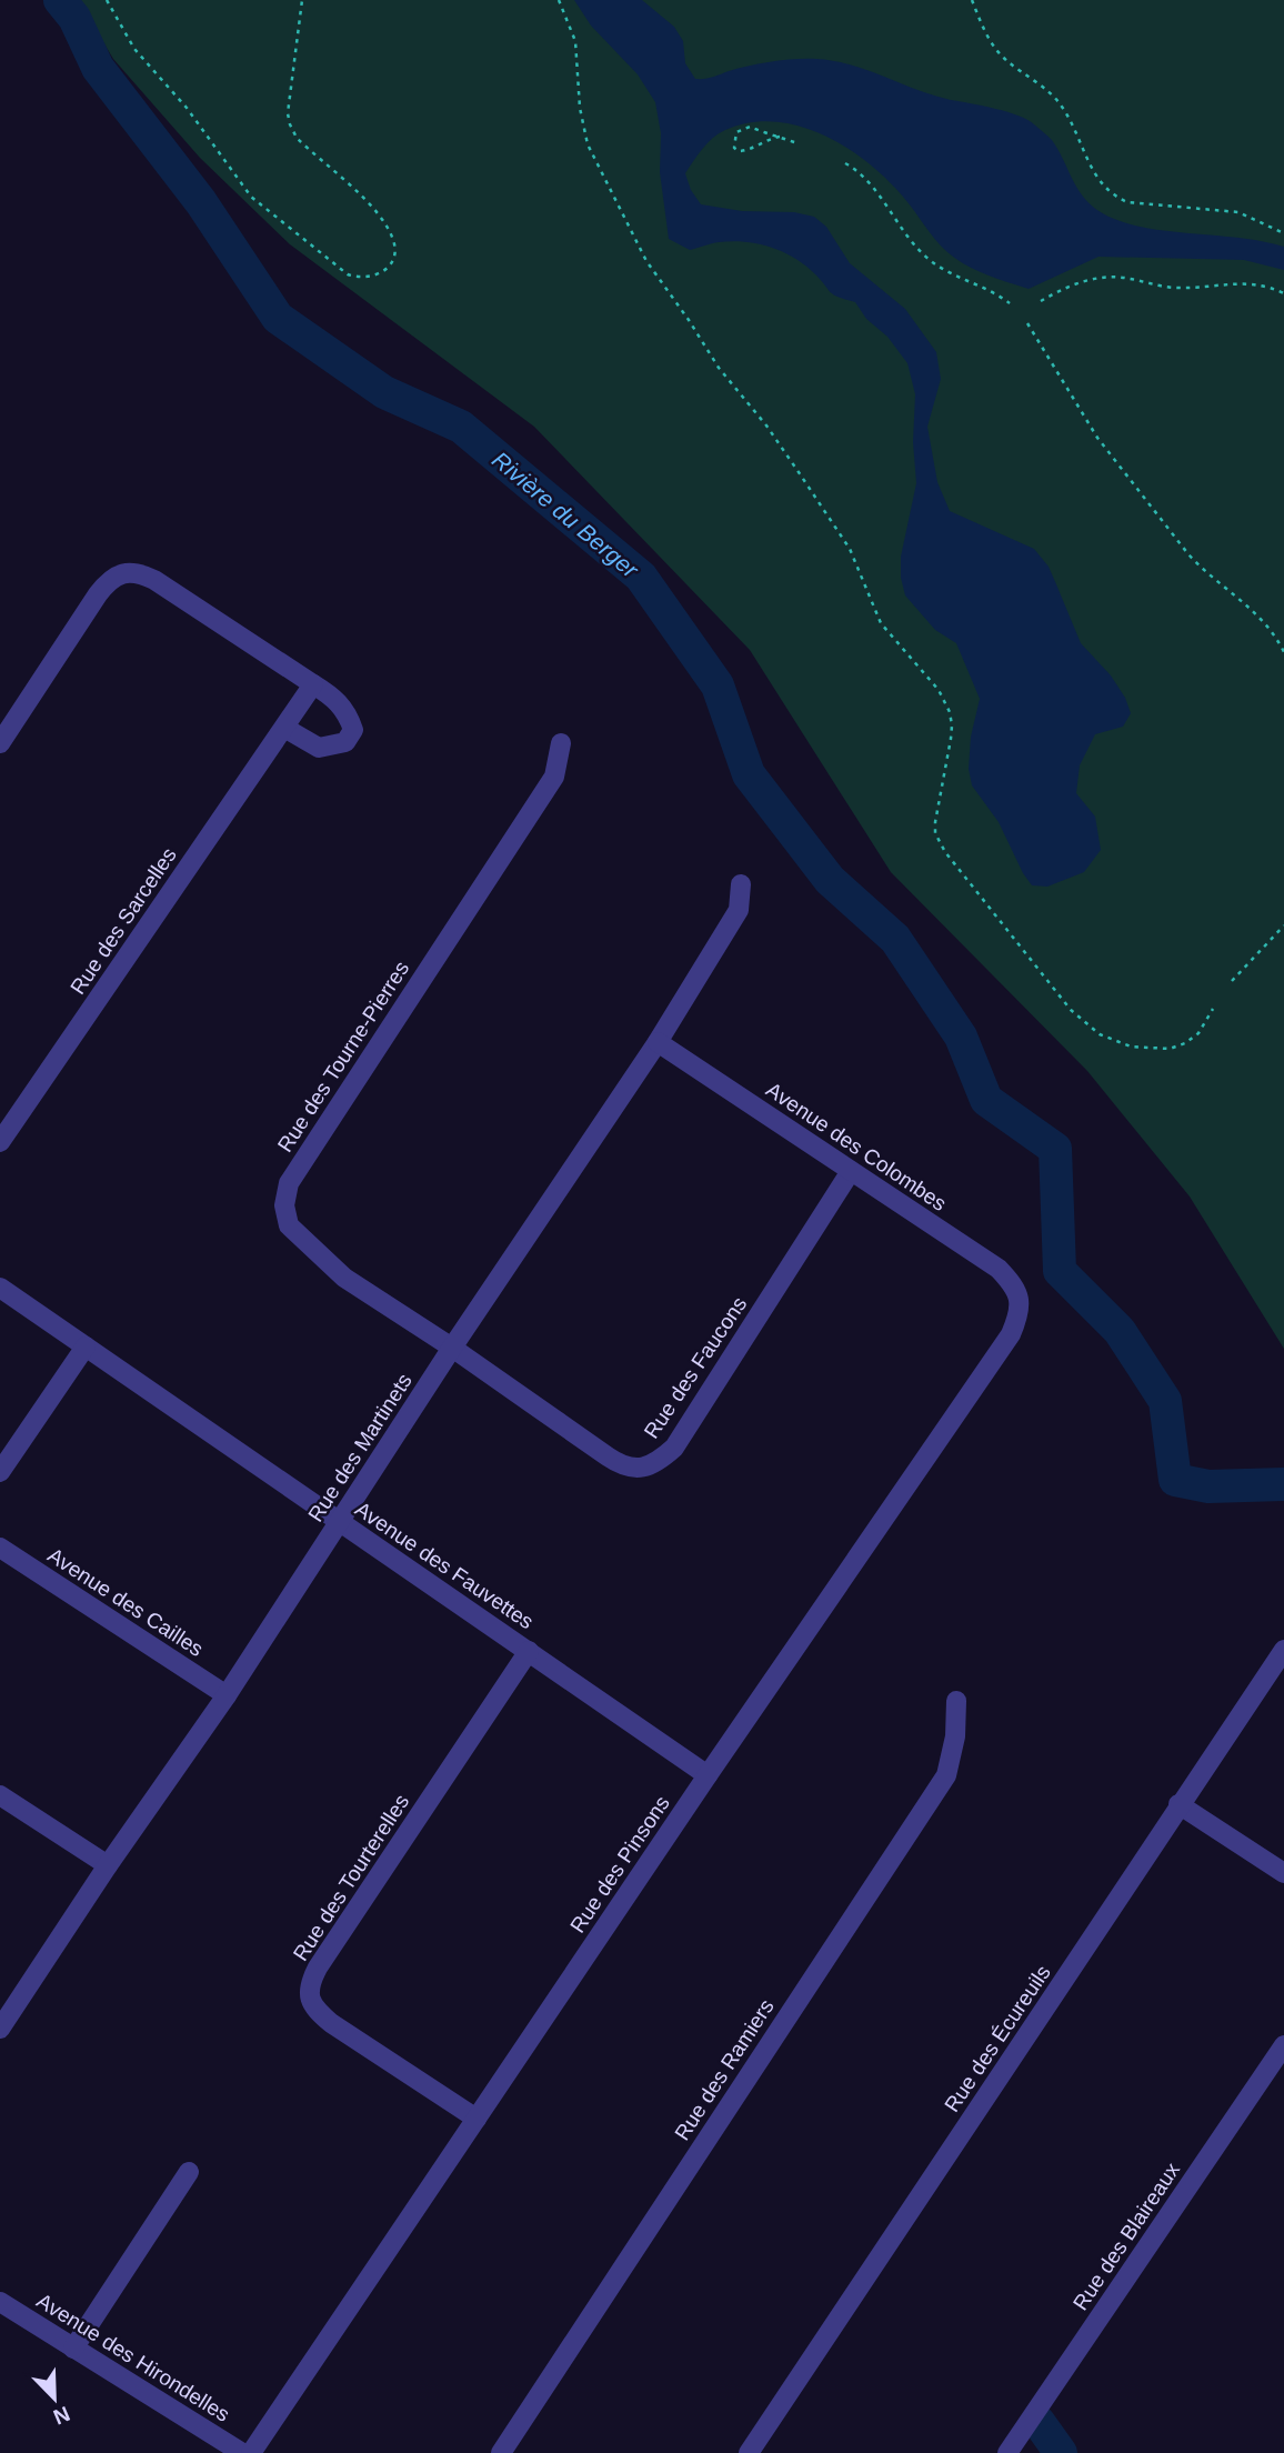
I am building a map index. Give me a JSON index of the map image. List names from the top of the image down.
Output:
{
  "streets": {
    "street": [
      "Rue des Sarcelles",
      "Rue des Tourne-Pierres",
      "Avenue des Colombes",
      "Rue des Faucons",
      "Rue des Martinets",
      "Avenue des Fauvettes",
      "Avenue des Cailles",
      "Rue des Pinsons",
      "Rue des Tourterelles",
      "Rue des Écureuils",
      "Rue des Ramiers",
      "Rue des Blaireaux",
      "Avenue des Hirondelles"
    ]
  },
  "crossings": [
    ["Rue des Tourne-Pierres", "Rue des Faucons"],
    ["Rue des Tourne-Pierres", "Rue des Martinets"],
    ["Avenue des Colombes", "Rue des Faucons"],
    ["Avenue des Colombes", "Rue des Martinets"],
    ["Avenue des Colombes", "Rue des Pinsons"],
    ["Rue des Faucons", "Rue des Martinets"],
    ["Rue des Martinets", "Avenue des Fauvettes"],
    ["Rue des Martinets", "Avenue des Cailles"],
    ["Avenue des Fauvettes", "Rue des Pinsons"],
    ["Avenue des Fauvettes", "Rue des Tourterelles"],
    ["Rue des Pinsons", "Rue des Tourterelles"]
  ],
  "water": ["Rivière du Berger"],
  "north": "bottom right"
}
